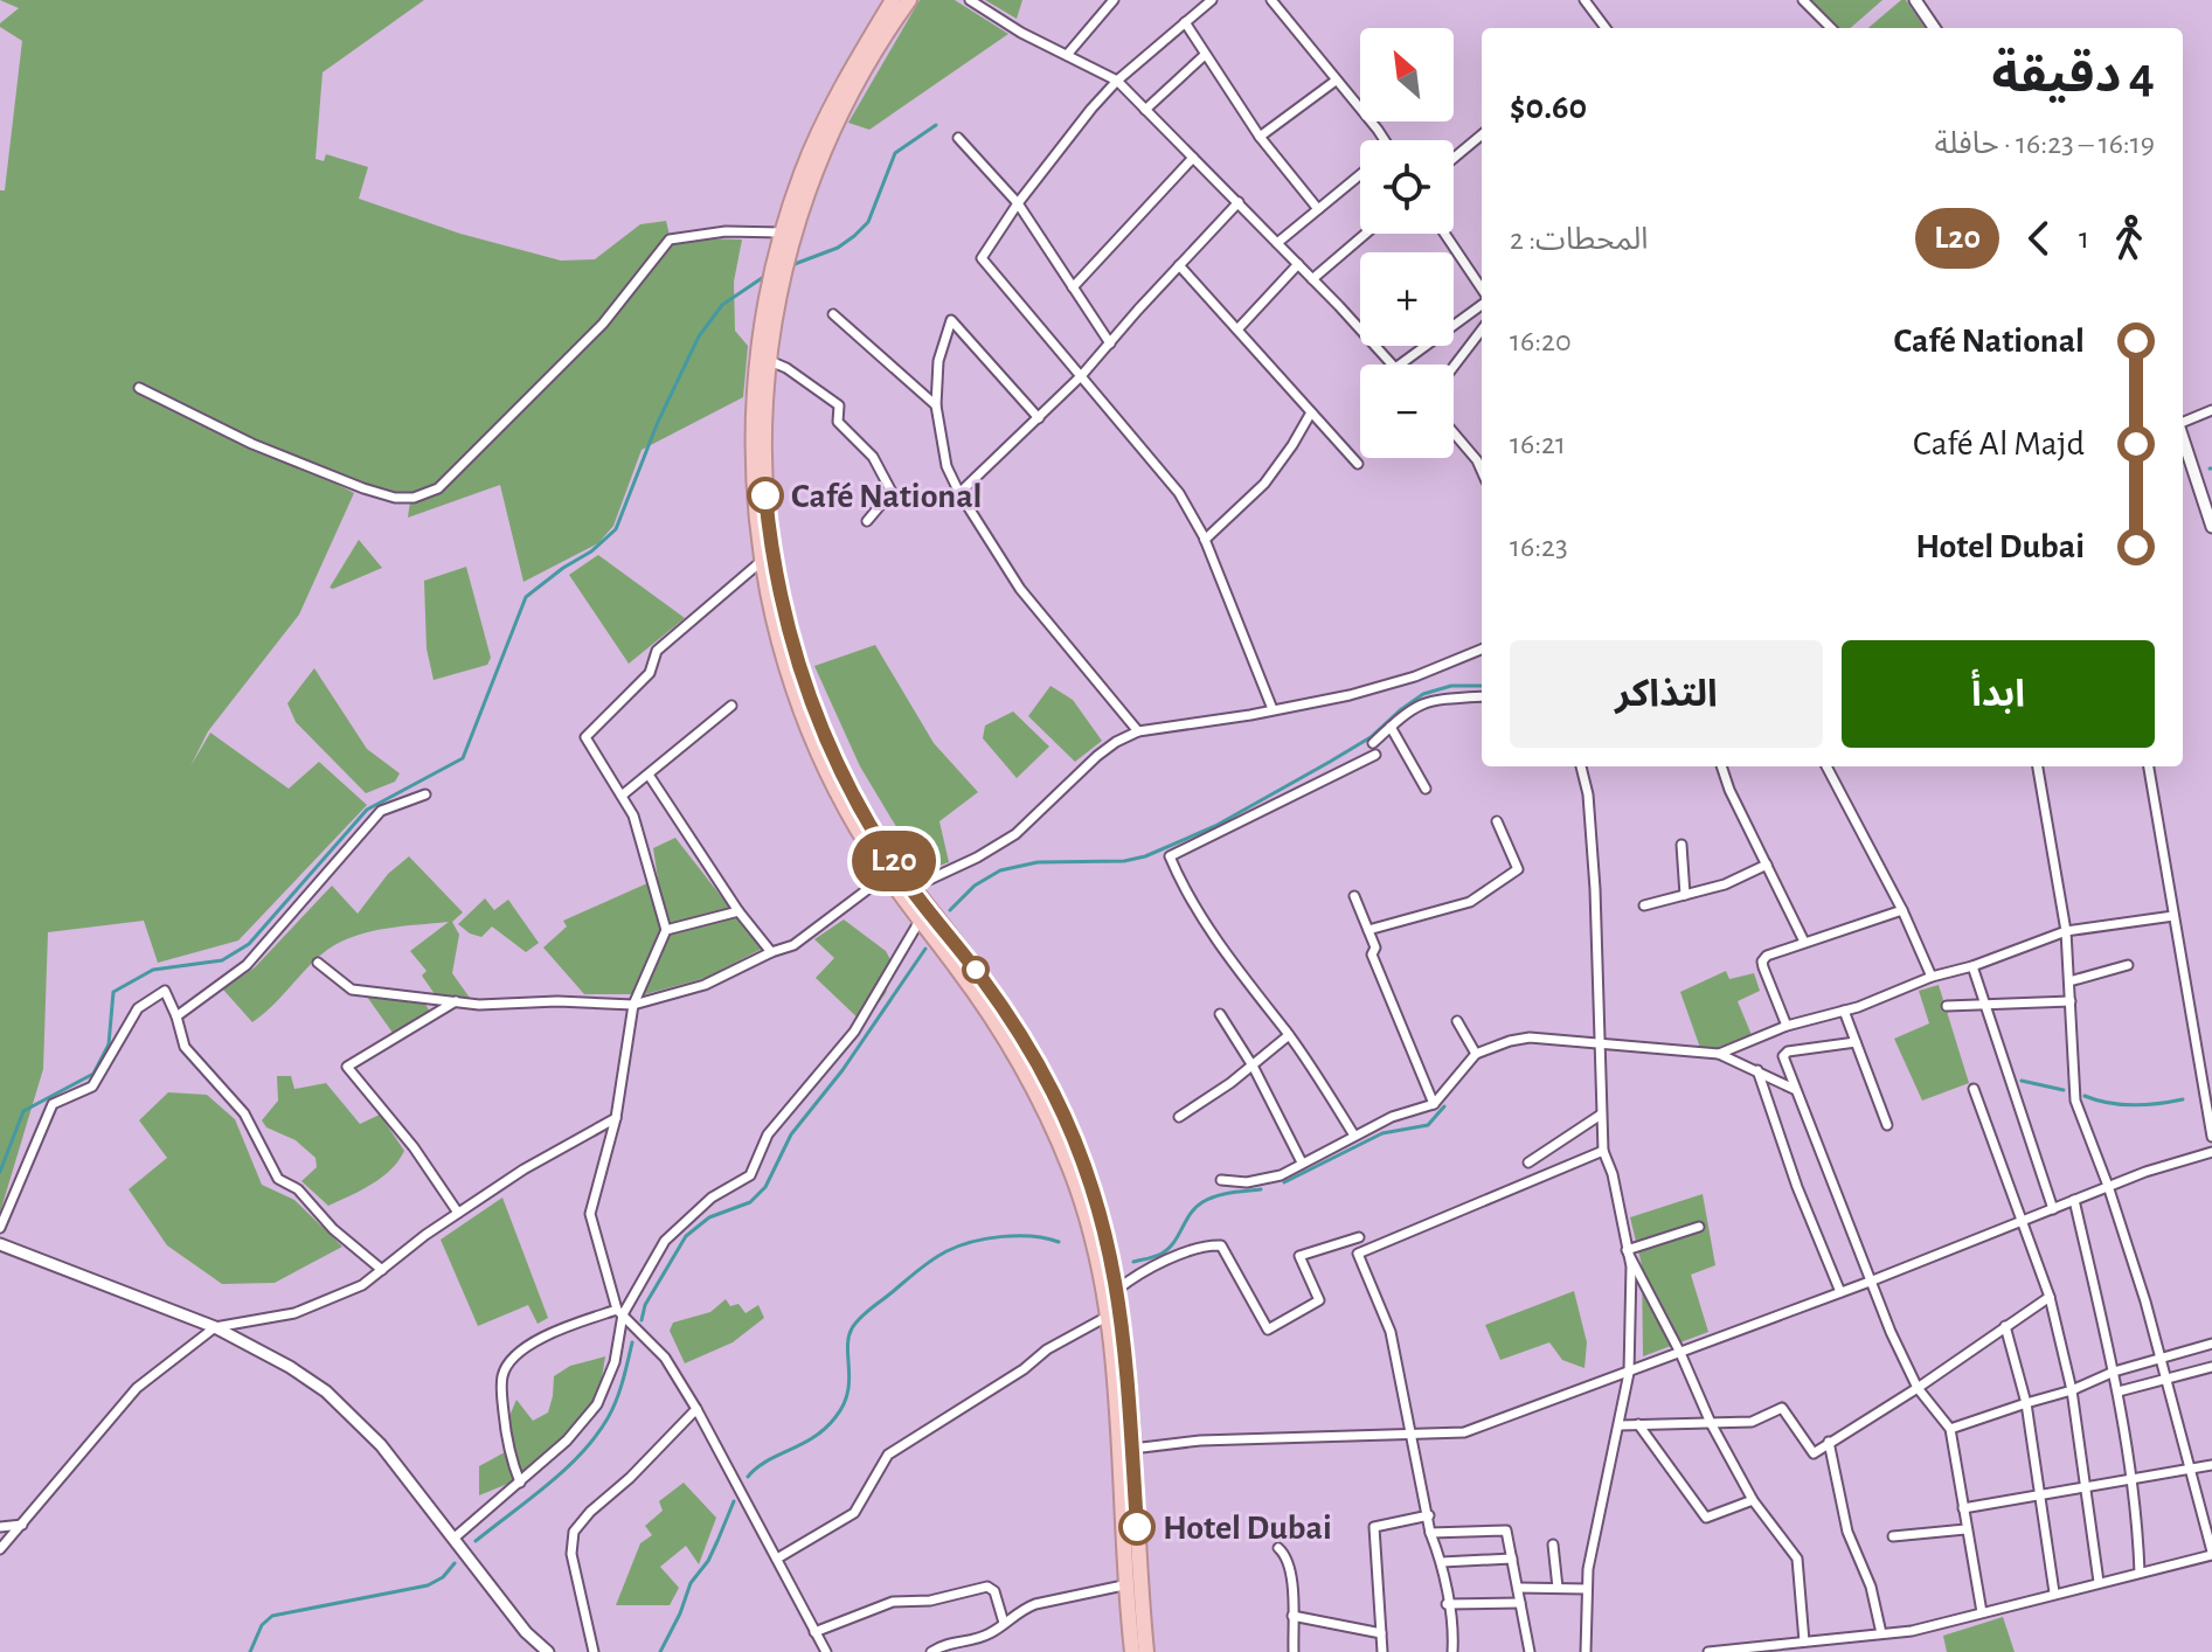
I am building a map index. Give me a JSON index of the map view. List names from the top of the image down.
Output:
{
  "places": ["Café National", "Hotel Dubai"],
  "lines": ["bus line L20"],
  "north": "top left",
  "page": {
    "on_map": "L20",
    "map_buttons": ["+", "−"],
    "heading": ["4 دقيقة", "16:19 – 16:23 · حافلة", "$0.60"],
    "legs": ["1", "L20", "المحطات: 2"],
    "list": [
      {
        "name": "Café National",
        "value": "16:20"
      },
      {
        "name": "Café Al Majd",
        "value": "16:21"
      },
      {
        "name": "Hotel Dubai",
        "value": "16:23"
      }
    ],
    "buttons": ["ابدأ", "التذاكر"]
  }
}
